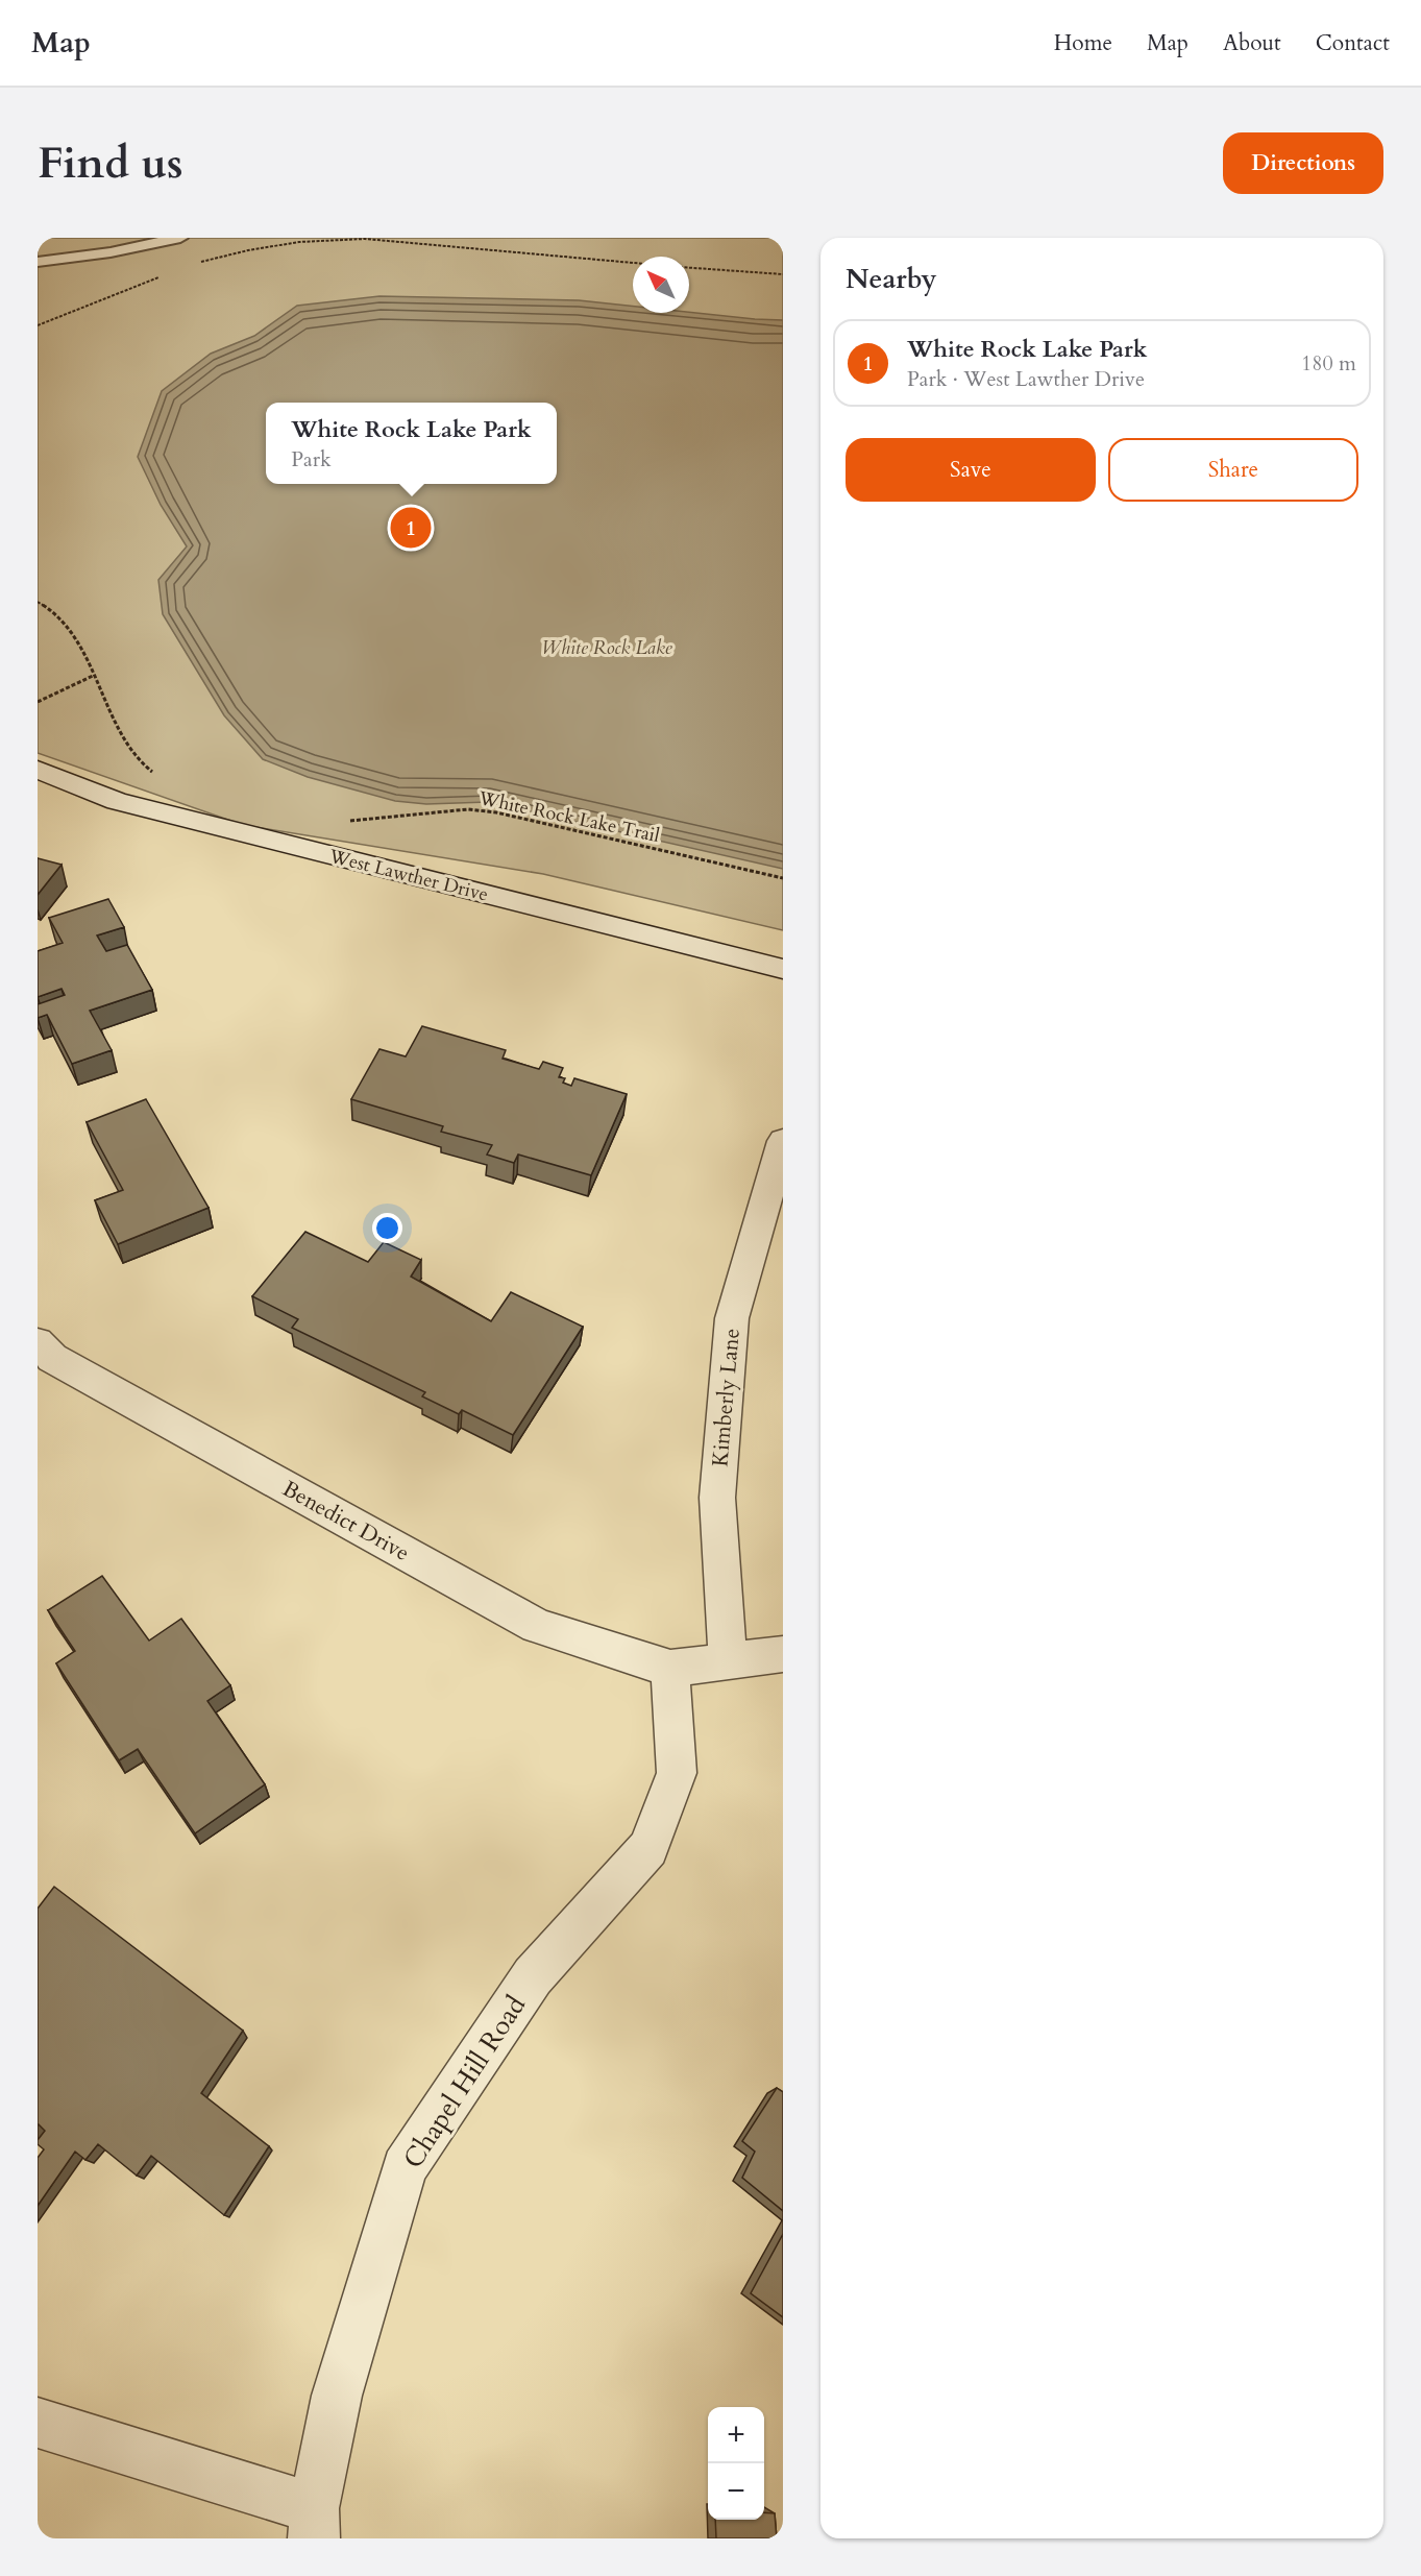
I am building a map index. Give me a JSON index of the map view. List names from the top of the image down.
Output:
{
  "streets": {
    "street": [
      "West Lawther Drive",
      "Kimberly Lane",
      "Benedict Drive",
      "Chapel Hill Road"
    ],
    "path": ["White Rock Lake Trail"]
  },
  "crossings": [
    ["Benedict Drive", "Chapel Hill Road"]
  ],
  "water": ["White Rock Lake"],
  "north": "top left",
  "page": {
    "header": "Map",
    "nav": [
      "Home",
      "Map",
      "About",
      "Contact"
    ],
    "buttons": [
      "Directions",
      ["Save", "Share"]
    ],
    "title": "Find us",
    "heading": "Nearby",
    "list": [
      {
        "mark": "1",
        "name": "White Rock Lake Park",
        "note": "Park · West Lawther Drive",
        "value": "180 m"
      }
    ],
    "popup": ["White Rock Lake Park", "Park"],
    "pins": "1",
    "map_buttons": ["+", "−"]
  }
}
